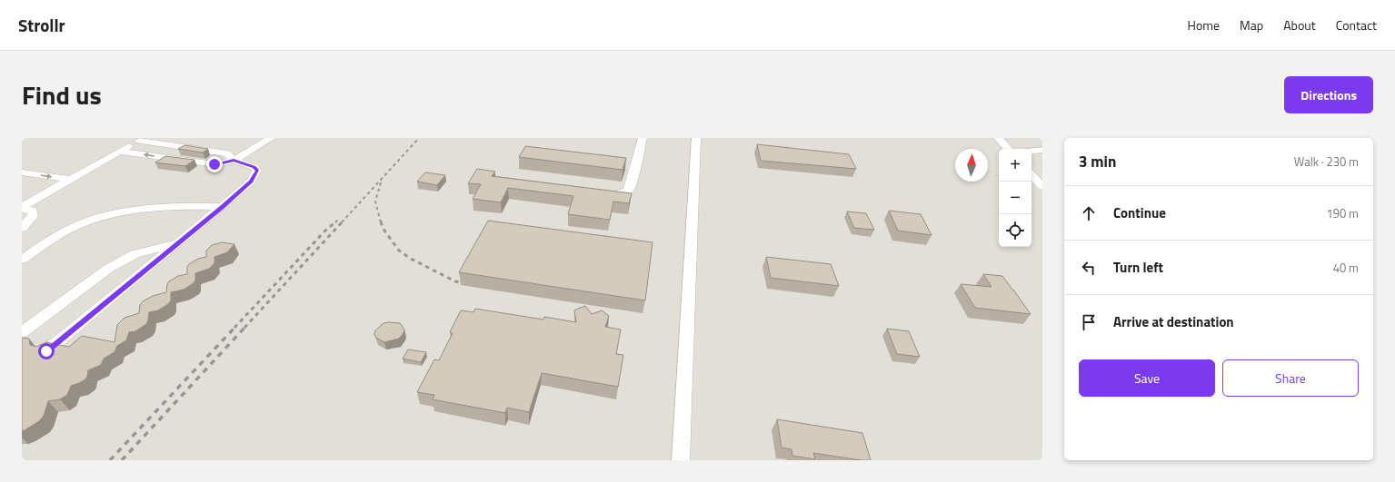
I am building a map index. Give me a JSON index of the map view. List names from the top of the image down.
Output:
{
  "north": "top",
  "page": {
    "header": "Strollr",
    "nav": [
      "Home",
      "Map",
      "About",
      "Contact"
    ],
    "title": "Find us",
    "buttons": [
      "Directions",
      ["Save", "Share"]
    ],
    "heading": ["3 min", "Walk · 230 m"],
    "map_buttons": ["+", "−"],
    "list": [
      ["Continue", "190 m"],
      ["Turn left", "40 m"],
      "Arrive at destination"
    ]
  }
}
